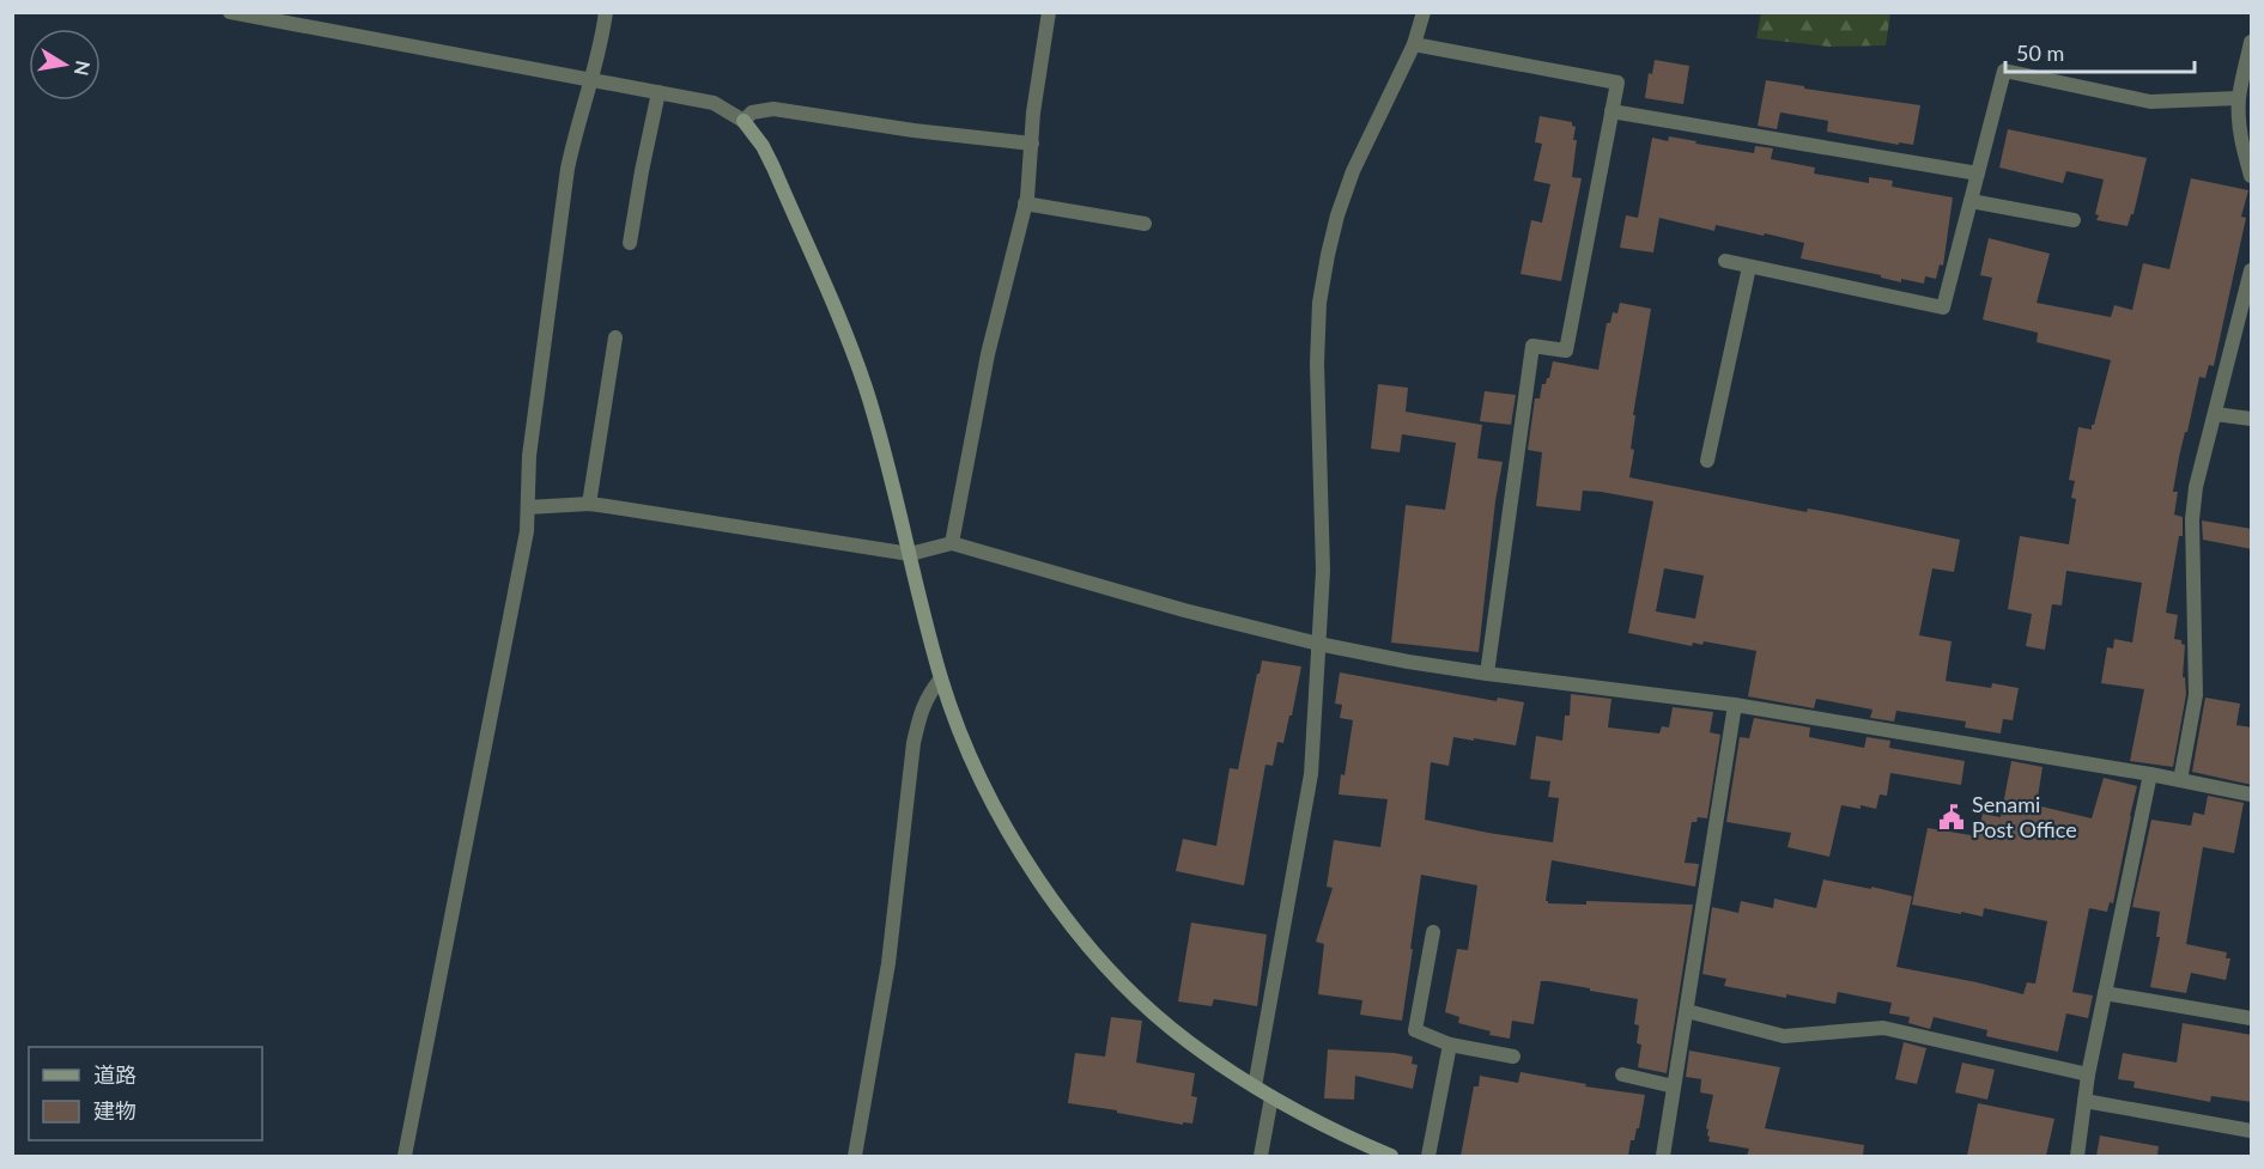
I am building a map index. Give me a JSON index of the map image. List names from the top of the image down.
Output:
{
  "places": {
    "public building": ["Senami Post Office"]
  },
  "legend": ["道路", "建物"],
  "scale_bar": "50 m",
  "north": "right"
}
